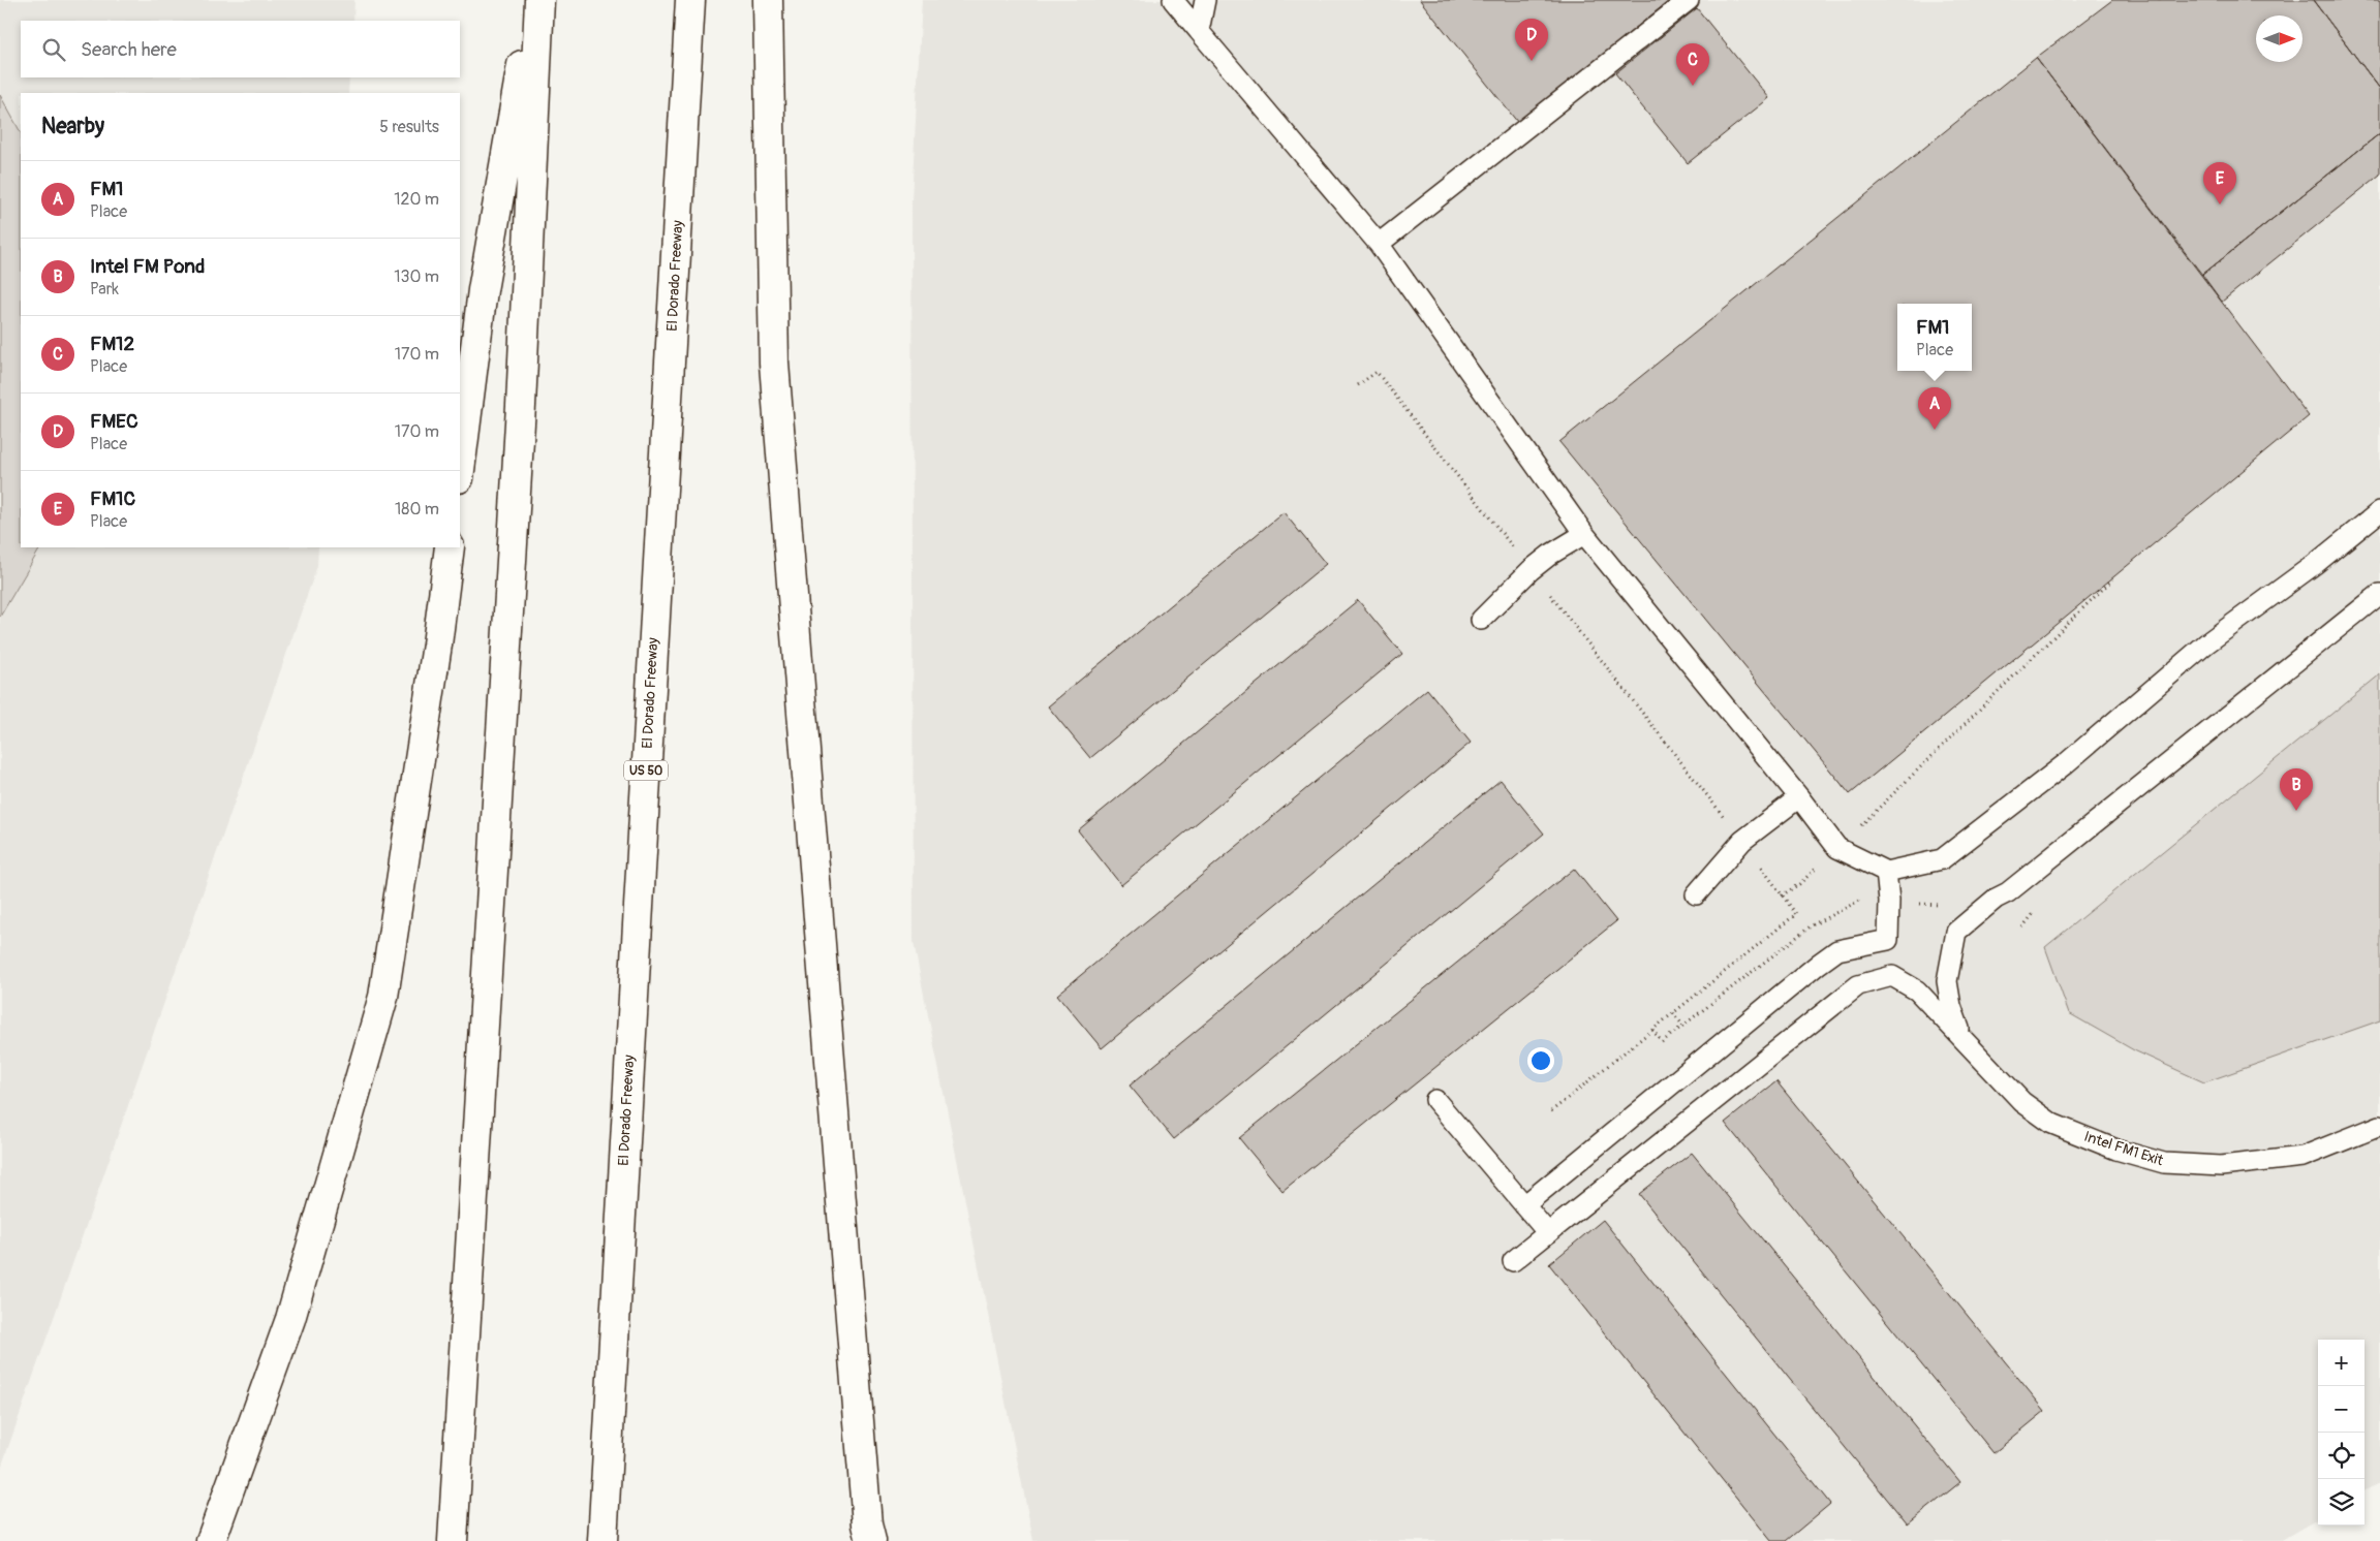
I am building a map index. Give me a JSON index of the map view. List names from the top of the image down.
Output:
{
  "streets": {
    "highway": ["El Dorado Freeway", "US 50"],
    "lane": ["Intel FM1 Exit"]
  },
  "north": "right",
  "page": {
    "pins": [
      "D",
      "C",
      "E",
      "A",
      "B"
    ],
    "search": "Search here",
    "heading": ["Nearby", "5 results"],
    "list": [
      {
        "mark": "A",
        "name": "FM1",
        "note": "Place",
        "value": "120 m"
      },
      {
        "mark": "B",
        "name": "Intel FM Pond",
        "note": "Park",
        "value": "130 m"
      },
      {
        "mark": "C",
        "name": "FM12",
        "note": "Place",
        "value": "170 m"
      },
      {
        "mark": "D",
        "name": "FMEC",
        "note": "Place",
        "value": "170 m"
      },
      {
        "mark": "E",
        "name": "FM1C",
        "note": "Place",
        "value": "180 m"
      }
    ],
    "popup": ["FM1", "Place"],
    "map_buttons": ["+", "−"]
  }
}
